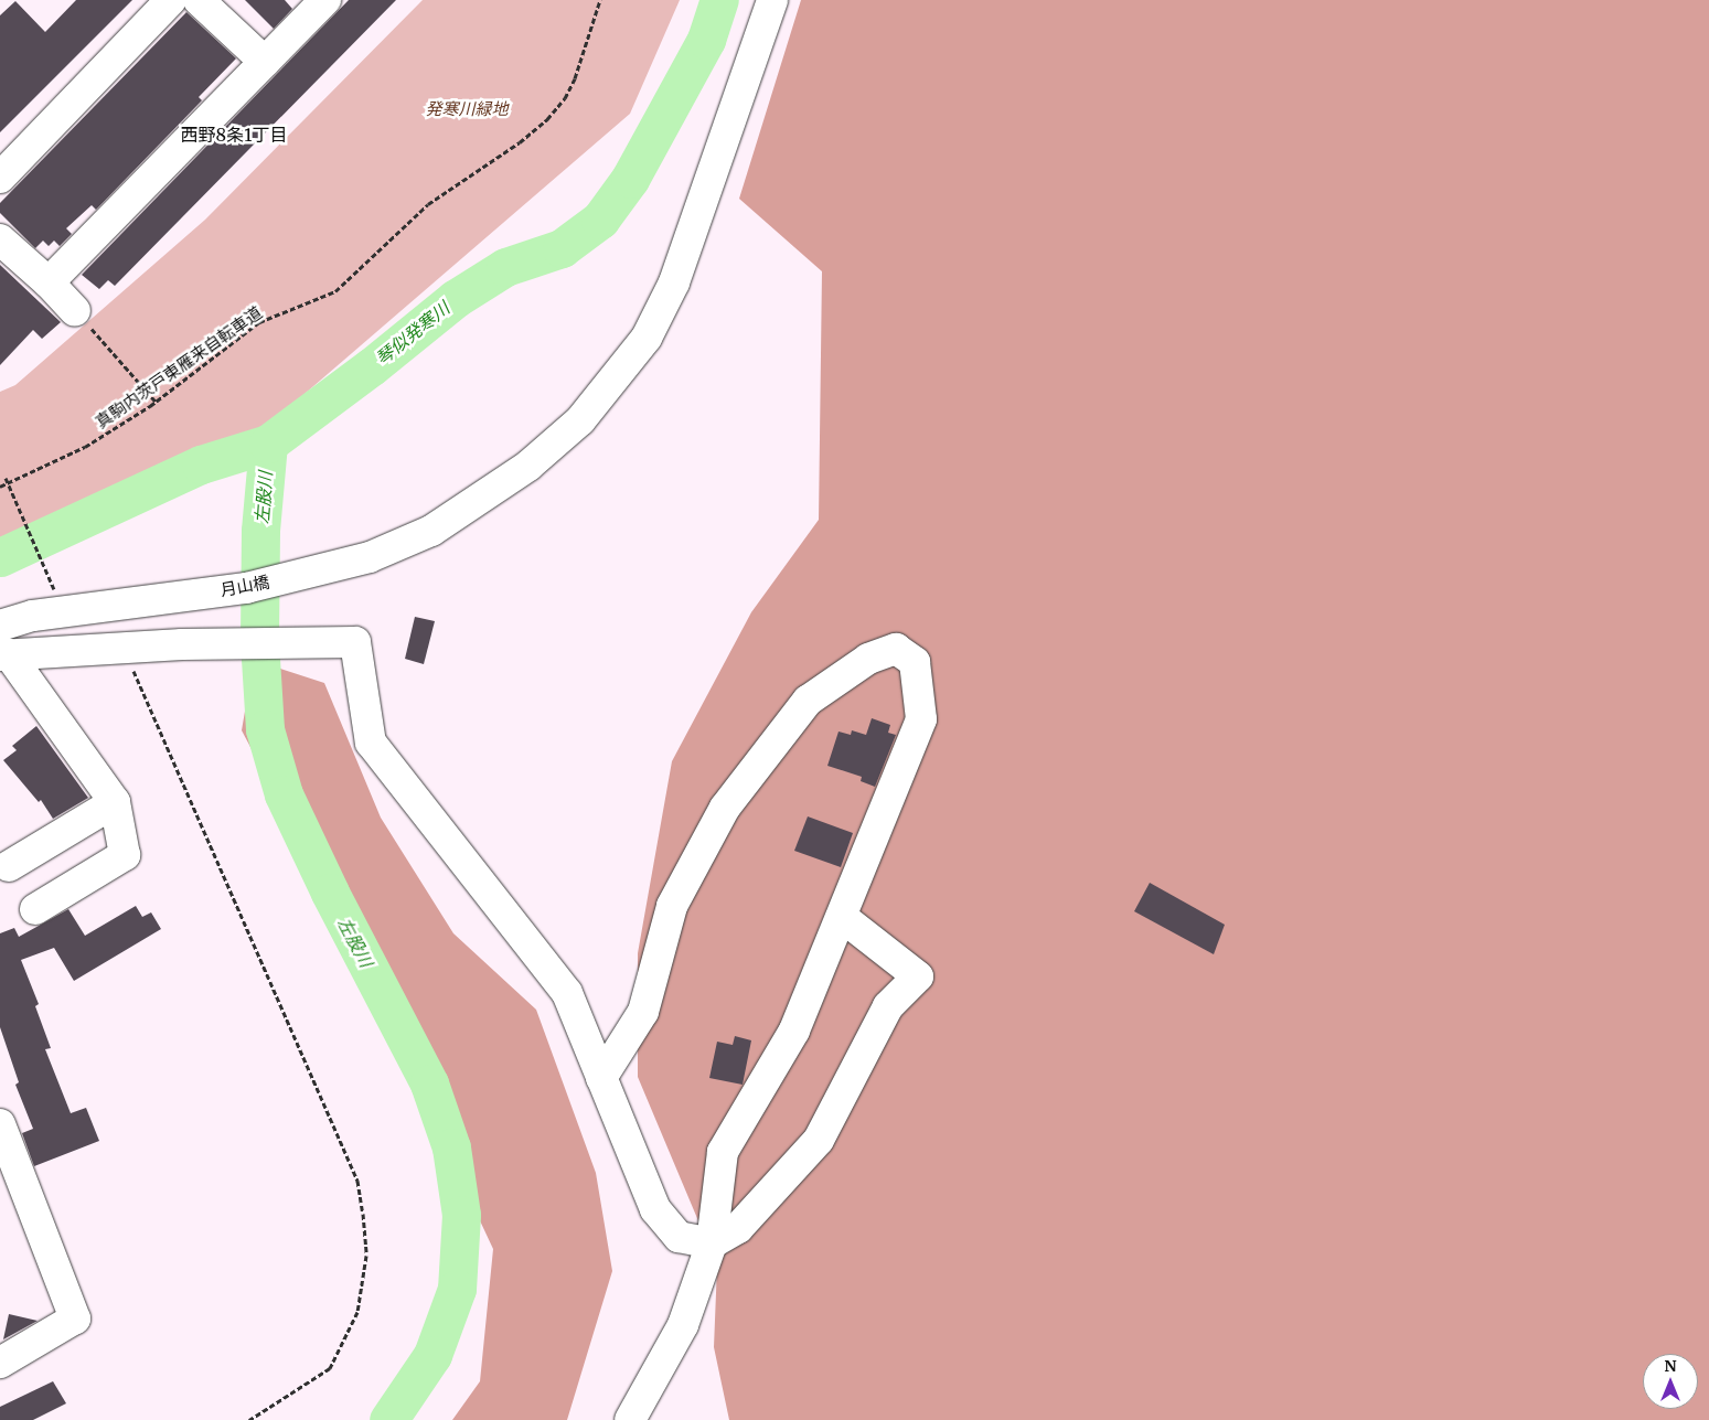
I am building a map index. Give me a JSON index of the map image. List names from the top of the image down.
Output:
{
  "streets": {
    "street": ["月山橋"],
    "path": ["真駒内茨戸東雁来自転車道"]
  },
  "districts": ["西野8条1丁目"],
  "water": ["琴似発寒川", "左股川"],
  "parks": ["発寒川緑地"],
  "north": "top"
}
